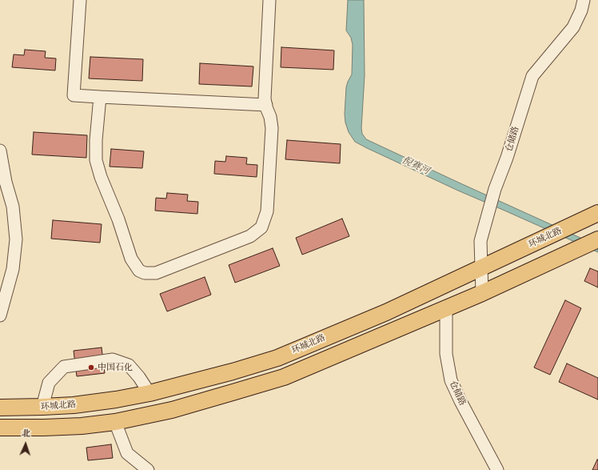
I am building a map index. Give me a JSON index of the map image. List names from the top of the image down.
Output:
{
  "streets": {
    "main road": ["环城北路"],
    "street": ["仓储路"]
  },
  "crossings": [
    ["仓储路", "环城北路"]
  ],
  "water": ["倪赛河"],
  "places": ["中国石化"],
  "north": "top"
}
